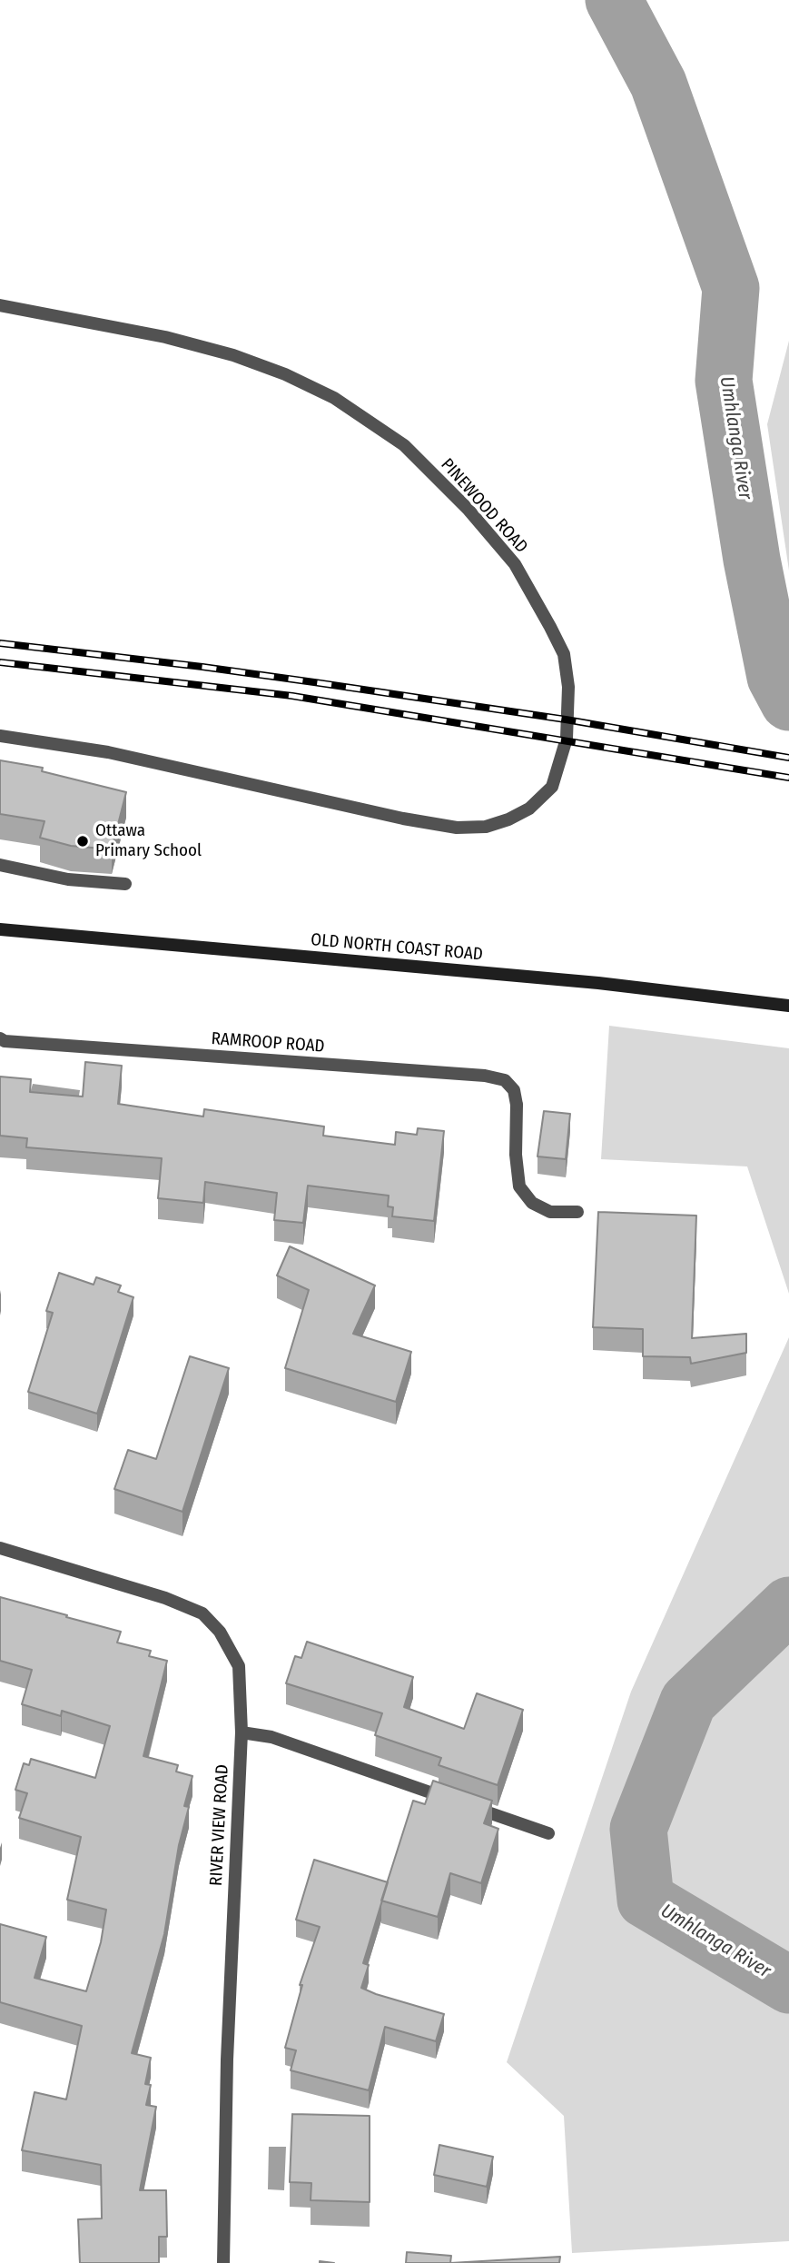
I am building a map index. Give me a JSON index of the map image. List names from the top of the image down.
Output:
{
  "streets": {
    "street": [
      "PINEWOOD ROAD",
      "OLD NORTH COAST ROAD",
      "RAMROOP ROAD",
      "RIVER VIEW ROAD"
    ]
  },
  "water": ["Umhlanga River"],
  "places": ["Ottawa Primary School"]
}
